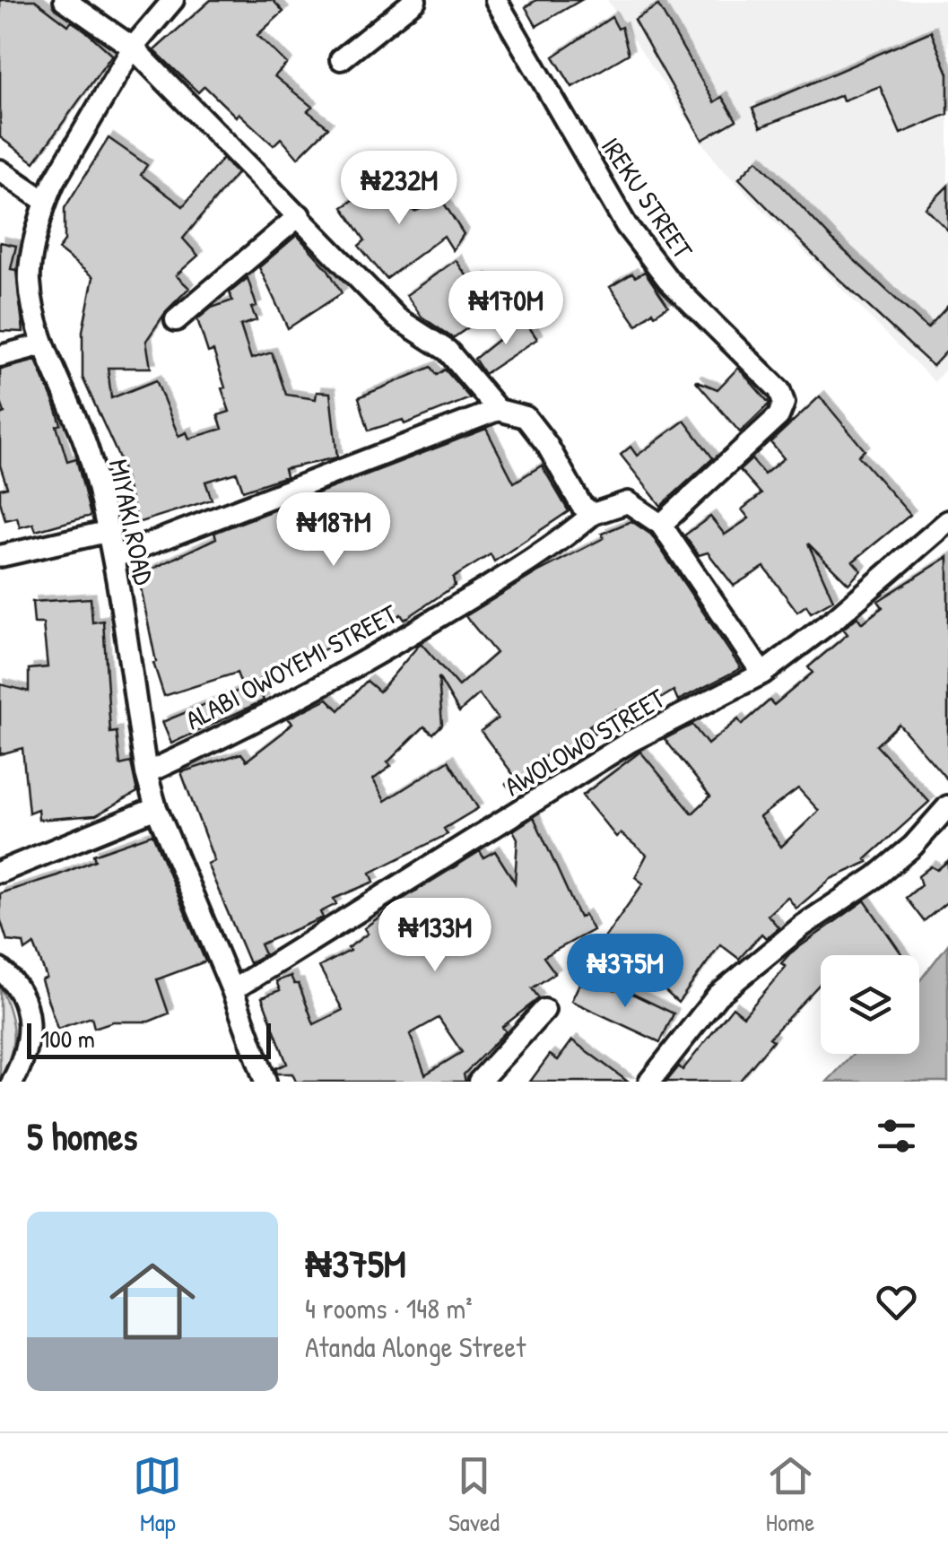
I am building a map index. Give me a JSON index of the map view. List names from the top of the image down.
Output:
{
  "streets": {
    "street": [
      "IREKU STREET",
      "MIYAKI ROAD",
      "ALABI OWOYEMI STREET",
      "AWOLOWO STREET"
    ]
  },
  "crossings": [
    ["MIYAKI ROAD", "ALABI OWOYEMI STREET"],
    ["MIYAKI ROAD", "AWOLOWO STREET"]
  ],
  "scale_bar": "100 m",
  "page": {
    "price": [
      "₦232M",
      "₦170M",
      "₦187M",
      "₦133M",
      "₦375M"
    ],
    "scale": "100 m",
    "heading": "5 homes",
    "list": [
      {
        "name": "₦375M",
        "note": "4 rooms · 148 m² · Atanda Alonge Street"
      }
    ],
    "tabs": ["Map", "Saved", "Home"]
  }
}
